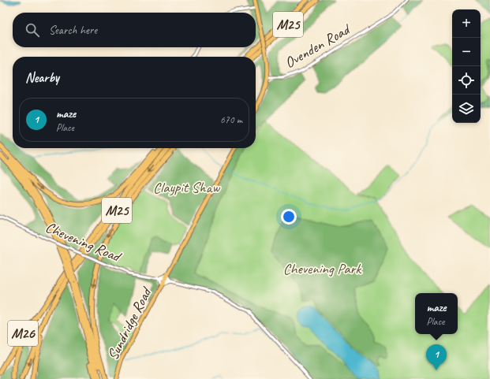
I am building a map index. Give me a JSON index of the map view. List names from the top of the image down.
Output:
{
  "streets": {
    "highway": ["M25", "M26"],
    "main road": ["Sundridge Road"],
    "street": ["Ovenden Road", "Chevening Road"]
  },
  "crossings": [
    ["M25", "M26"]
  ],
  "parks": ["Claypit Shaw", "Chevening Park"],
  "page": {
    "map_buttons": ["+", "−"],
    "search": "Search here",
    "heading": "Nearby",
    "list": [
      {
        "mark": "1",
        "name": "maze",
        "note": "Place",
        "value": "670 m"
      }
    ],
    "popup": ["maze", "Place"],
    "pins": "1"
  }
}
